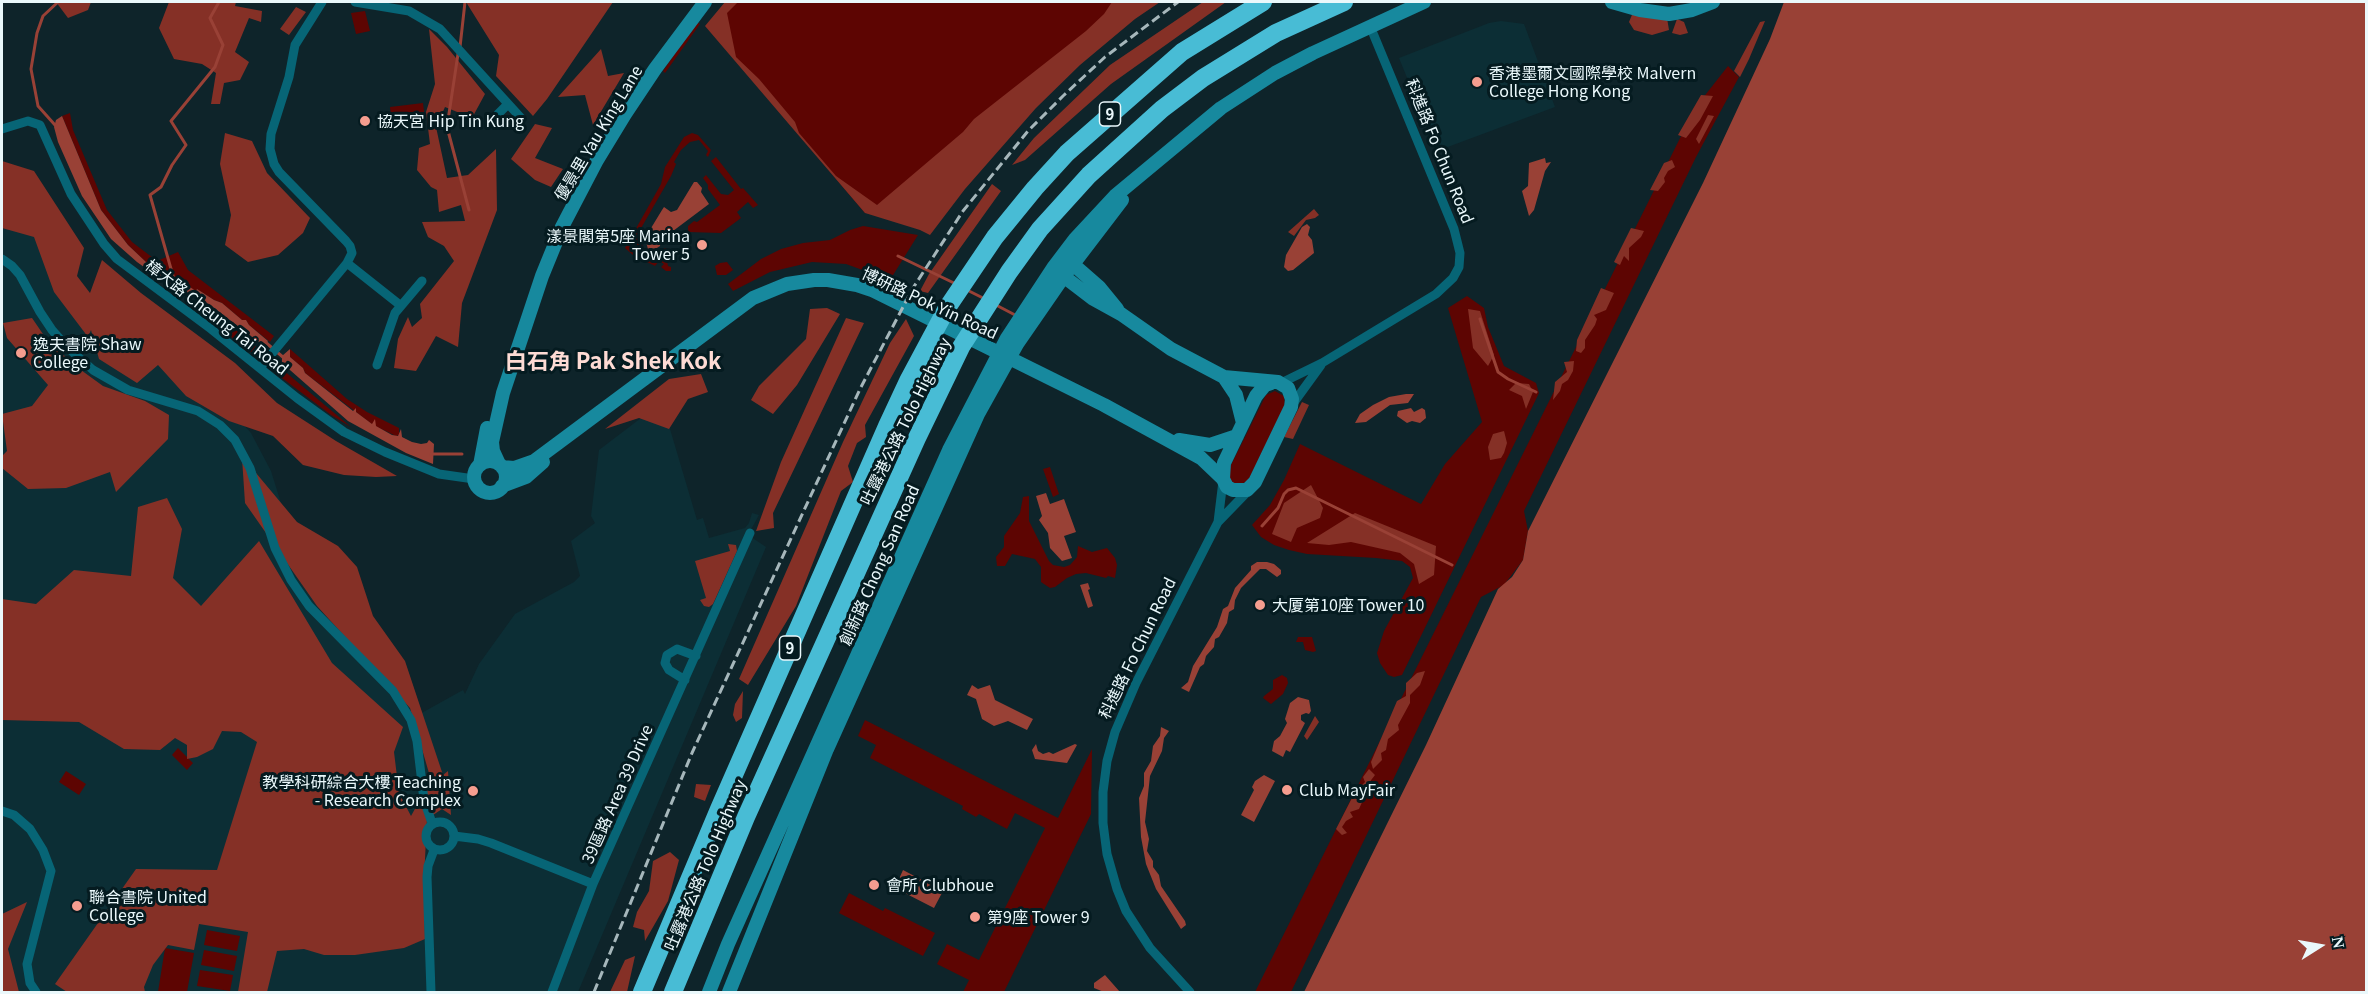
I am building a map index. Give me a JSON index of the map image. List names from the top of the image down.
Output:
{
  "streets": {
    "highway": ["9", "吐露港公路 Tolo Highway"],
    "street": [
      "優景里 Yau King Lane",
      "科進路 Fo Chun Road",
      "博研路 Pok Yin Road",
      "樟大路 Cheung Tai Road",
      "創新路 Chong San Road",
      "39區路 Area 39 Drive"
    ]
  },
  "crossings": [
    ["優景里 Yau King Lane", "博研路 Pok Yin Road"],
    ["優景里 Yau King Lane", "樟大路 Cheung Tai Road"],
    ["科進路 Fo Chun Road", "博研路 Pok Yin Road"],
    ["科進路 Fo Chun Road", "創新路 Chong San Road"],
    ["博研路 Pok Yin Road", "樟大路 Cheung Tai Road"]
  ],
  "districts": ["白石角 Pak Shek Kok"],
  "places": [
    "香港墨爾文國際學校 Malvern College Hong Kong",
    "協天宮 Hip Tin Kung",
    "漾景閣第5座 Marina Tower 5",
    "逸夫書院 Shaw College",
    "大厦第10座 Tower 10",
    "Club MayFair",
    "教學科研綜合大樓 Teaching - Research Complex",
    "會所 Clubhoue",
    "聯合書院 United College",
    "第9座 Tower 9"
  ],
  "north": "right"
}
